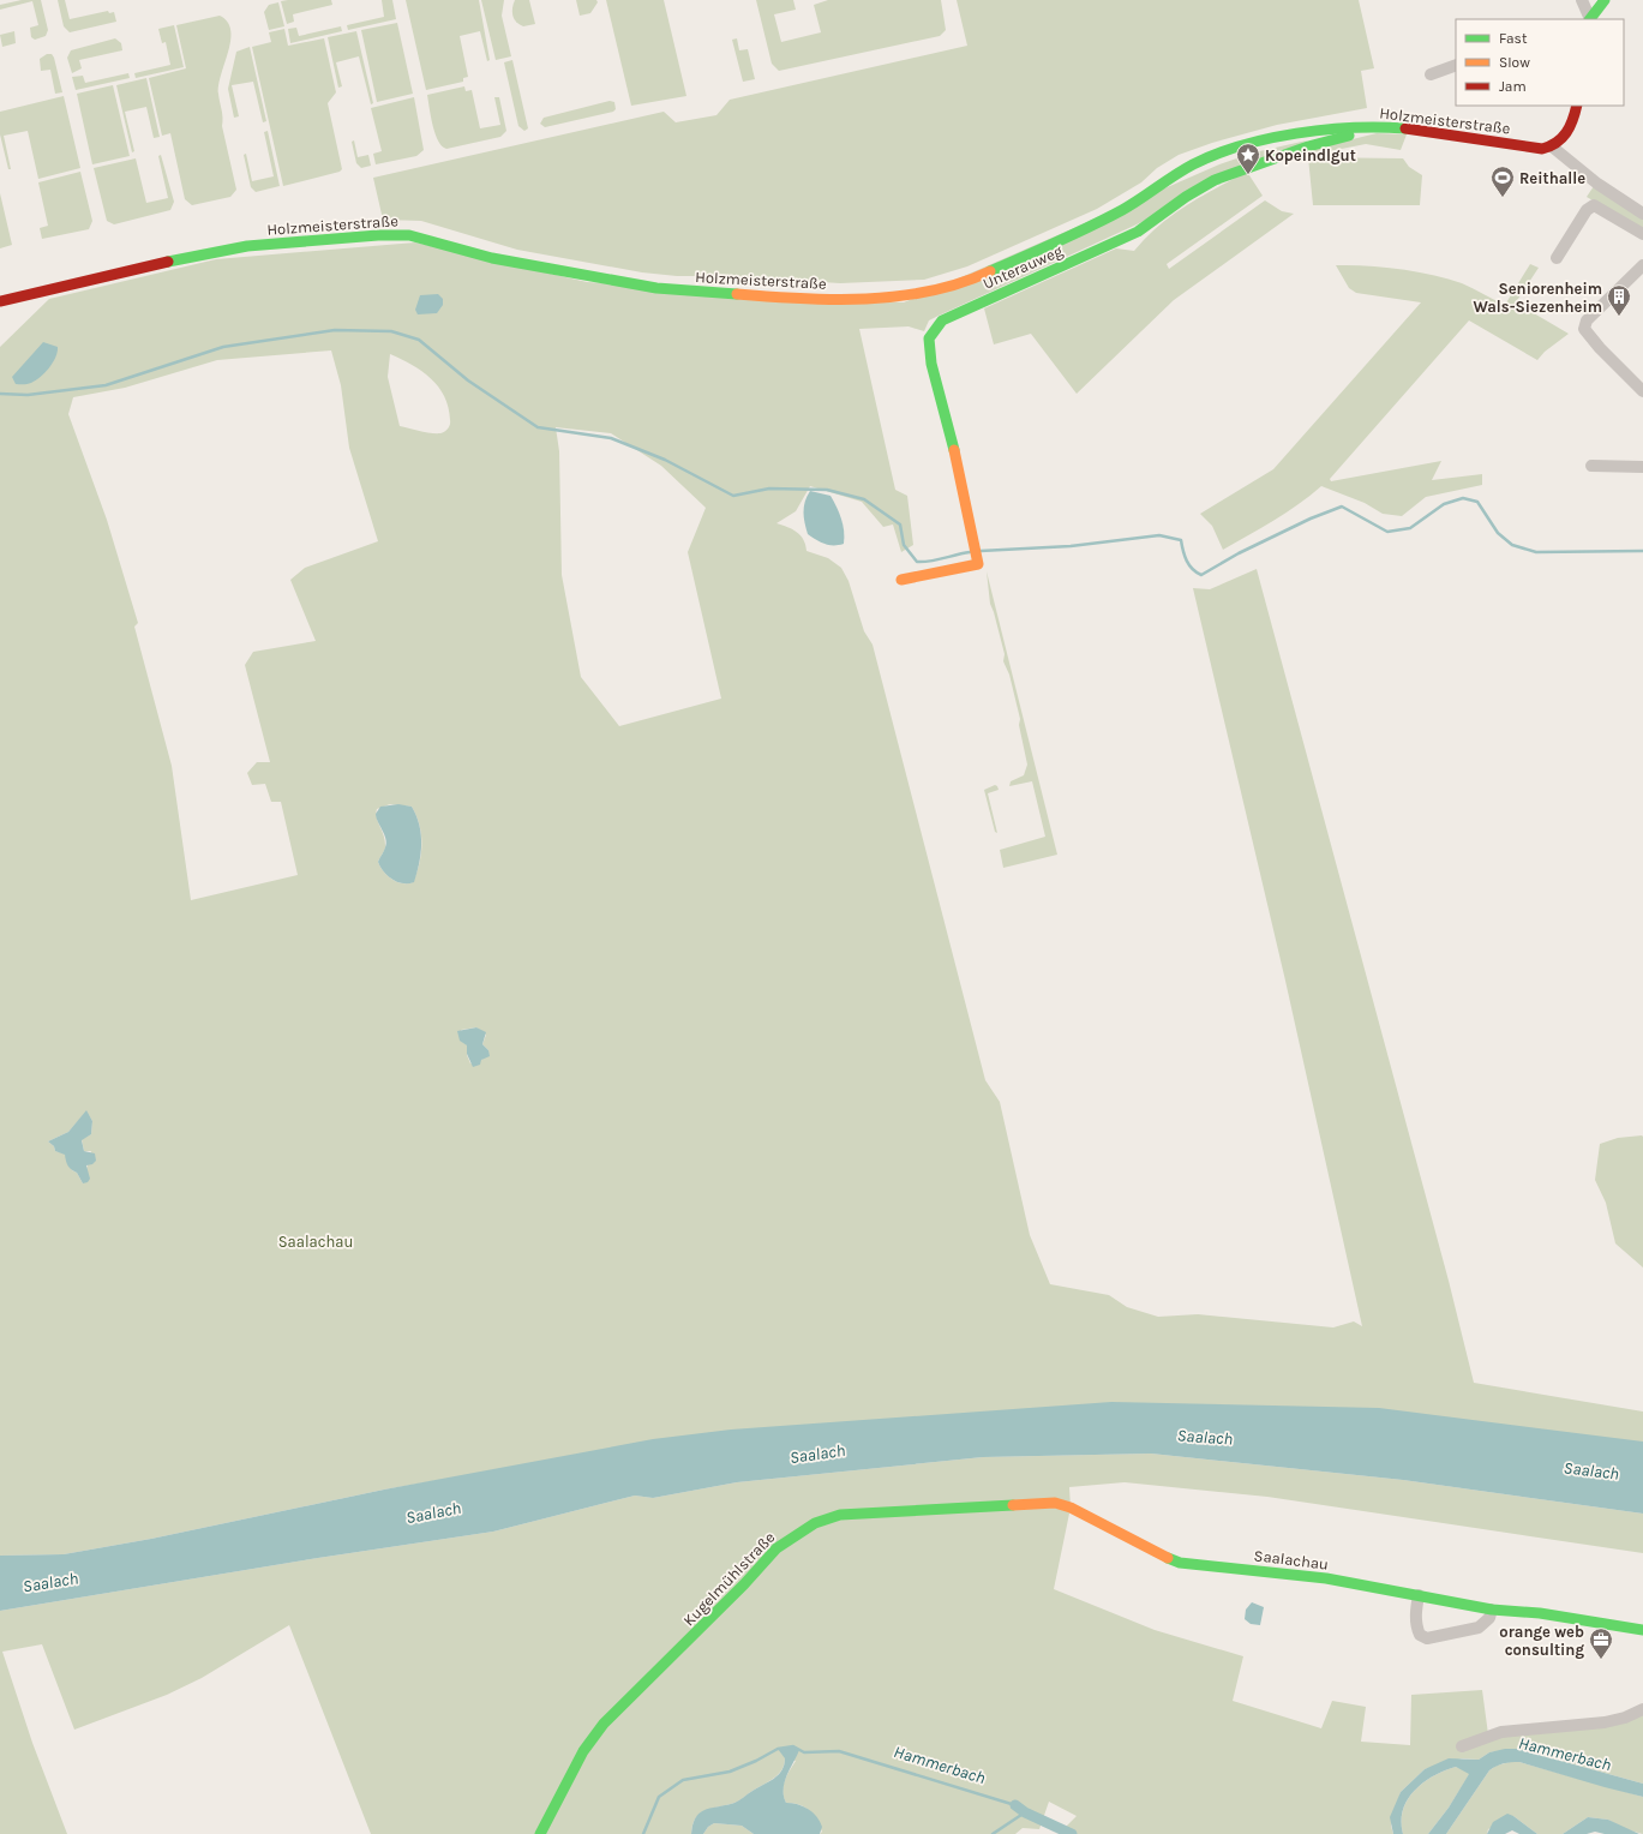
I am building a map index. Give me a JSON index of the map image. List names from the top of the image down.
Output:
{
  "streets": {
    "street": [
      "Holzmeisterstraße",
      "Unterauweg",
      "Saalachau",
      "Kugelmühlstraße"
    ]
  },
  "crossings": [
    ["Holzmeisterstraße", "Unterauweg"],
    ["Saalachau", "Kugelmühlstraße"]
  ],
  "water": ["Saalach", "Hammerbach"],
  "parks": ["Saalachau"],
  "places": {
    "place": ["Kopeindlgut"],
    "sports": ["Reithalle"],
    "building": ["Seniorenheim Wals-Siezenheim"],
    "office": ["orange web consulting"]
  },
  "legend": ["Fast", "Slow", "Jam"]
}
